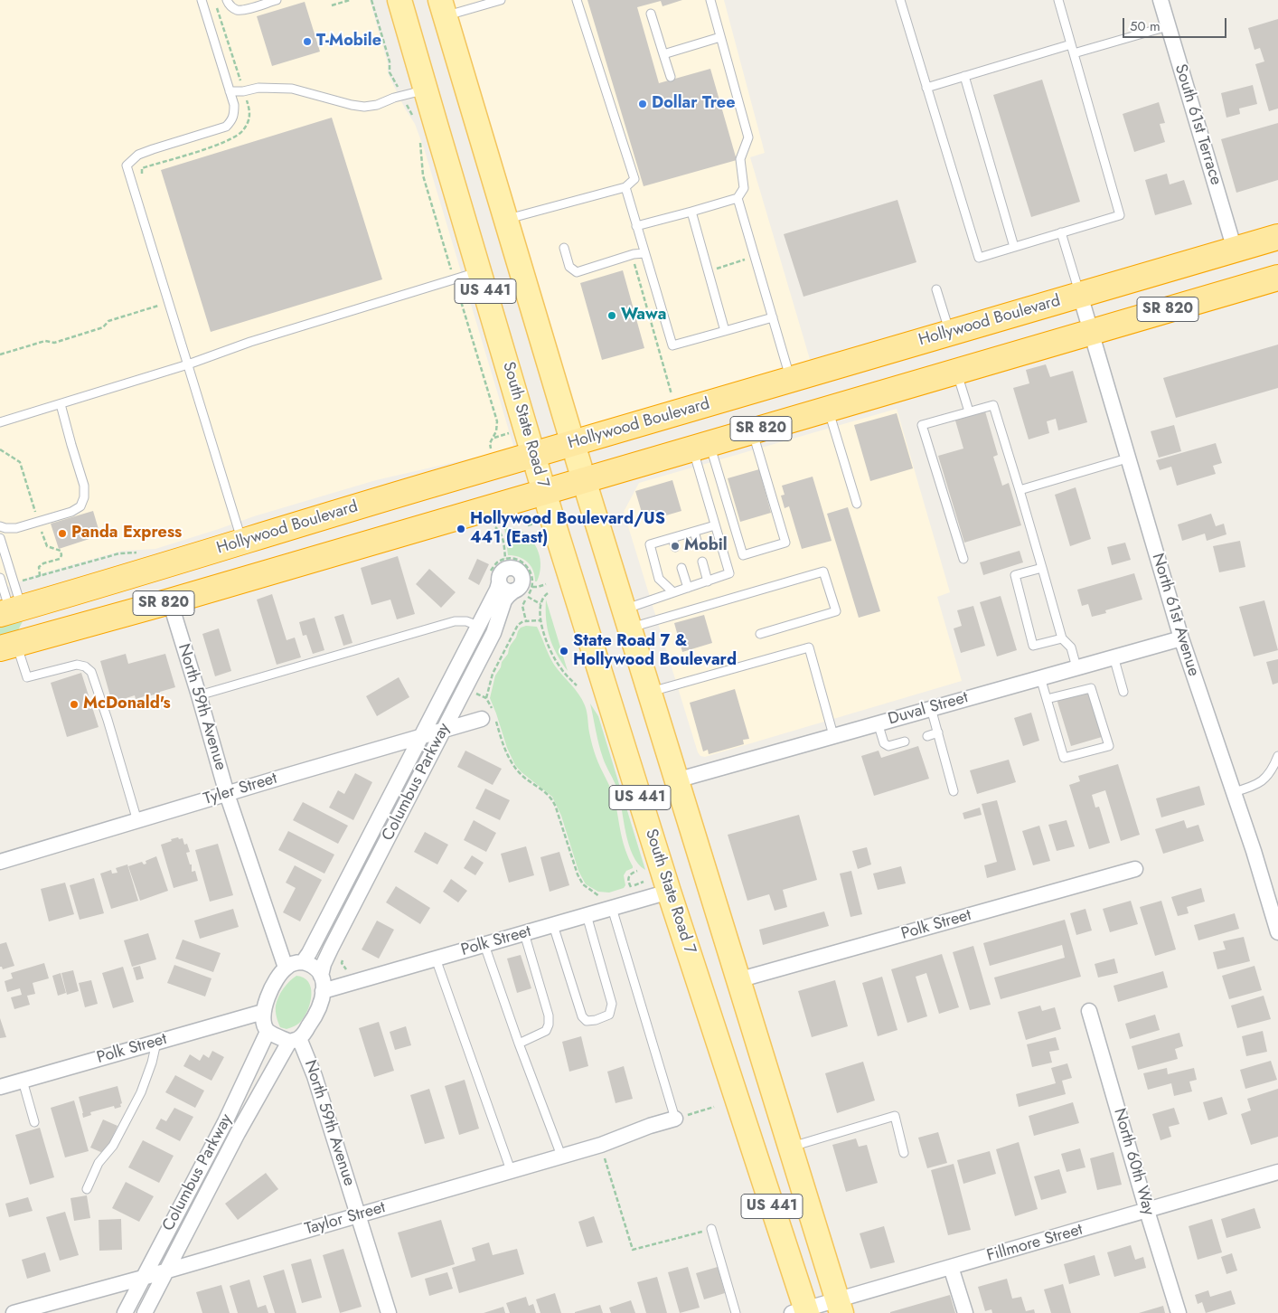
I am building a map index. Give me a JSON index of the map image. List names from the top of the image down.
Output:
{
  "streets": {
    "highway": ["SR 820", "Hollywood Boulevard"],
    "main road": ["US 441", "South State Road 7"],
    "street": [
      "South 61st Terrace",
      "North 61st Avenue",
      "North 59th Avenue",
      "Duval Street",
      "Columbus Parkway",
      "Tyler Street",
      "Polk Street",
      "North 60th Way",
      "Taylor Street",
      "Fillmore Street"
    ]
  },
  "crossings": [
    ["South 61st Terrace", "Hollywood Boulevard"],
    ["US 441", "SR 820"],
    ["US 441", "Hollywood Boulevard"],
    ["US 441", "Duval Street"],
    ["US 441", "Polk Street"],
    ["US 441", "Fillmore Street"],
    ["SR 820", "South State Road 7"],
    ["SR 820", "North 61st Avenue"],
    ["SR 820", "North 59th Avenue"],
    ["Hollywood Boulevard", "South State Road 7"],
    ["Hollywood Boulevard", "North 61st Avenue"],
    ["South State Road 7", "Polk Street"],
    ["South State Road 7", "Fillmore Street"],
    ["North 61st Avenue", "Duval Street"],
    ["North 59th Avenue", "Columbus Parkway"],
    ["North 59th Avenue", "Tyler Street"],
    ["North 59th Avenue", "Polk Street"],
    ["North 59th Avenue", "Taylor Street"],
    ["Columbus Parkway", "Tyler Street"],
    ["Columbus Parkway", "Polk Street"],
    ["Columbus Parkway", "Taylor Street"],
    ["North 60th Way", "Fillmore Street"]
  ],
  "places": [
    "T-Mobile",
    "Dollar Tree",
    "Wawa",
    "Hollywood Boulevard/US 441 (East)",
    "Panda Express",
    "Mobil",
    "State Road 7 & Hollywood Boulevard",
    "McDonald's"
  ],
  "scale_bar": "50 m"
}
